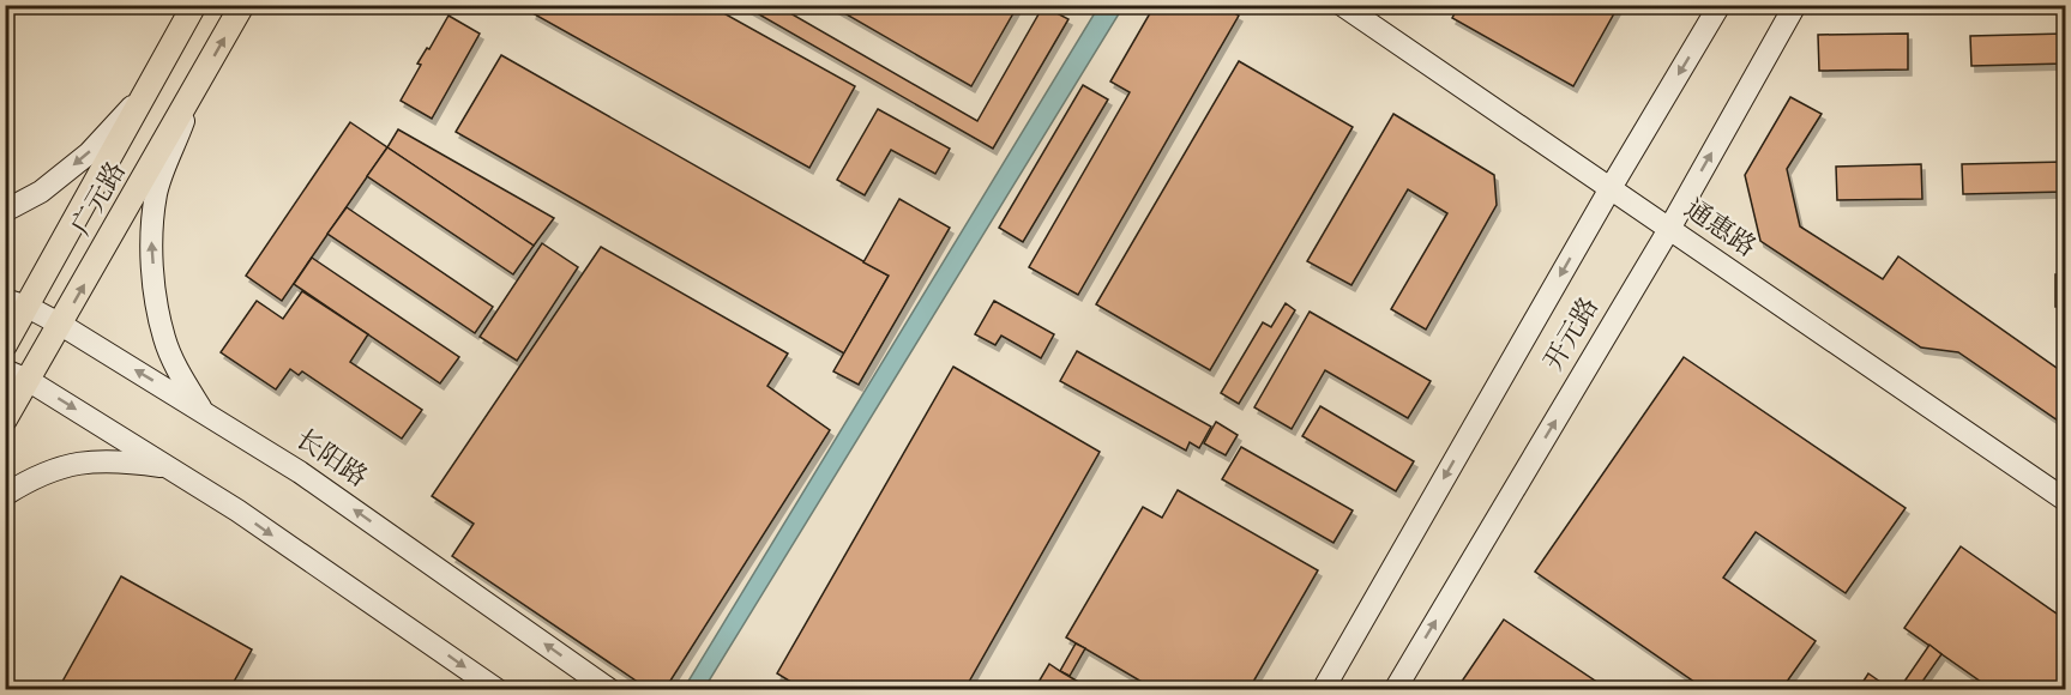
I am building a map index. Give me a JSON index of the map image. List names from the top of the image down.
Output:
{
  "streets": {
    "main road": [
      "广元路",
      "通惠路",
      "开元路",
      "长阳路"
    ]
  },
  "crossings": [
    ["广元路", "长阳路"],
    ["通惠路", "开元路"]
  ]
}
